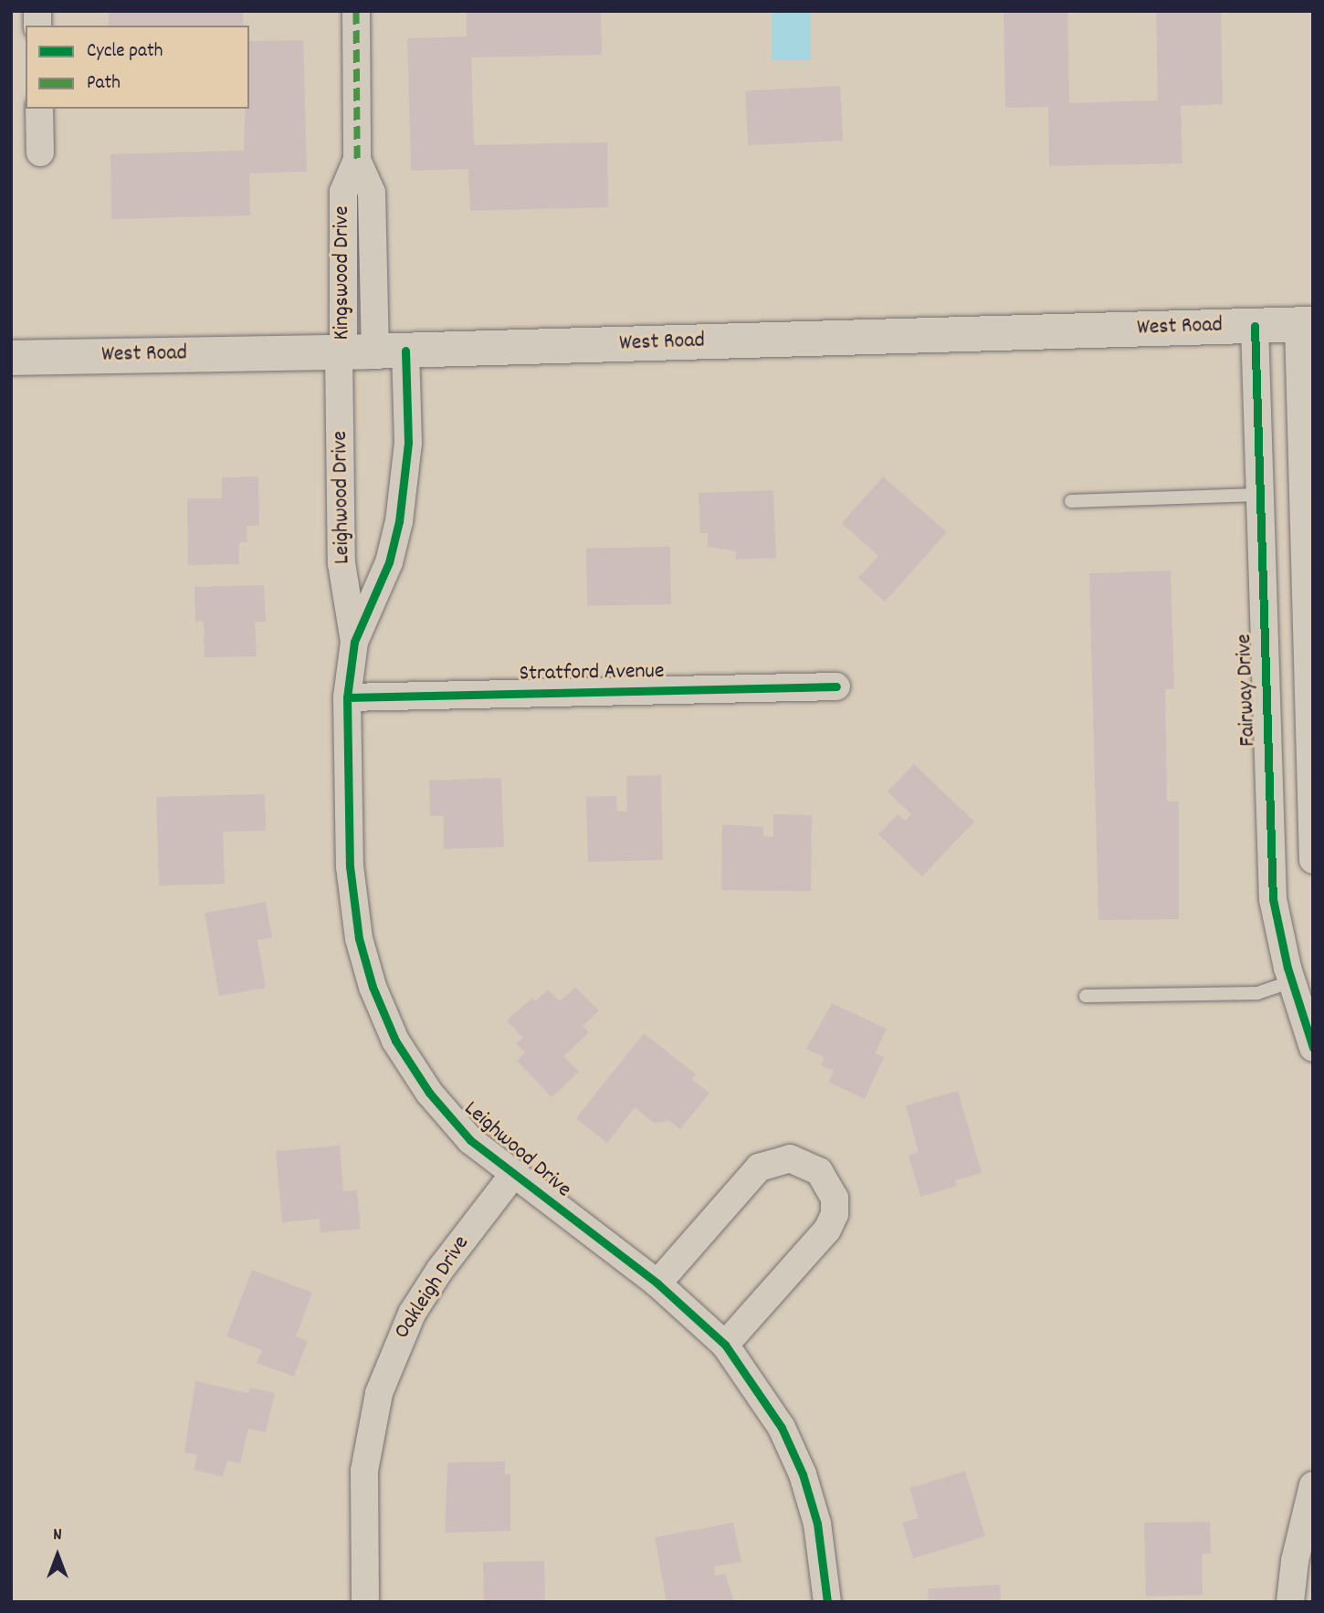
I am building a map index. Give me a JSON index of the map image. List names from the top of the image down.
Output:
{
  "streets": {
    "main road": ["West Road"],
    "street": [
      "Kingswood Drive",
      "Leighwood Drive",
      "Stratford Avenue",
      "Fairway Drive",
      "Oakleigh Drive"
    ]
  },
  "crossings": [
    ["Kingswood Drive", "West Road"],
    ["Kingswood Drive", "Leighwood Drive"],
    ["West Road", "Leighwood Drive"],
    ["West Road", "Fairway Drive"],
    ["Leighwood Drive", "Stratford Avenue"],
    ["Leighwood Drive", "Oakleigh Drive"]
  ],
  "legend": ["Cycle path", "Path"],
  "north": "top"
}
